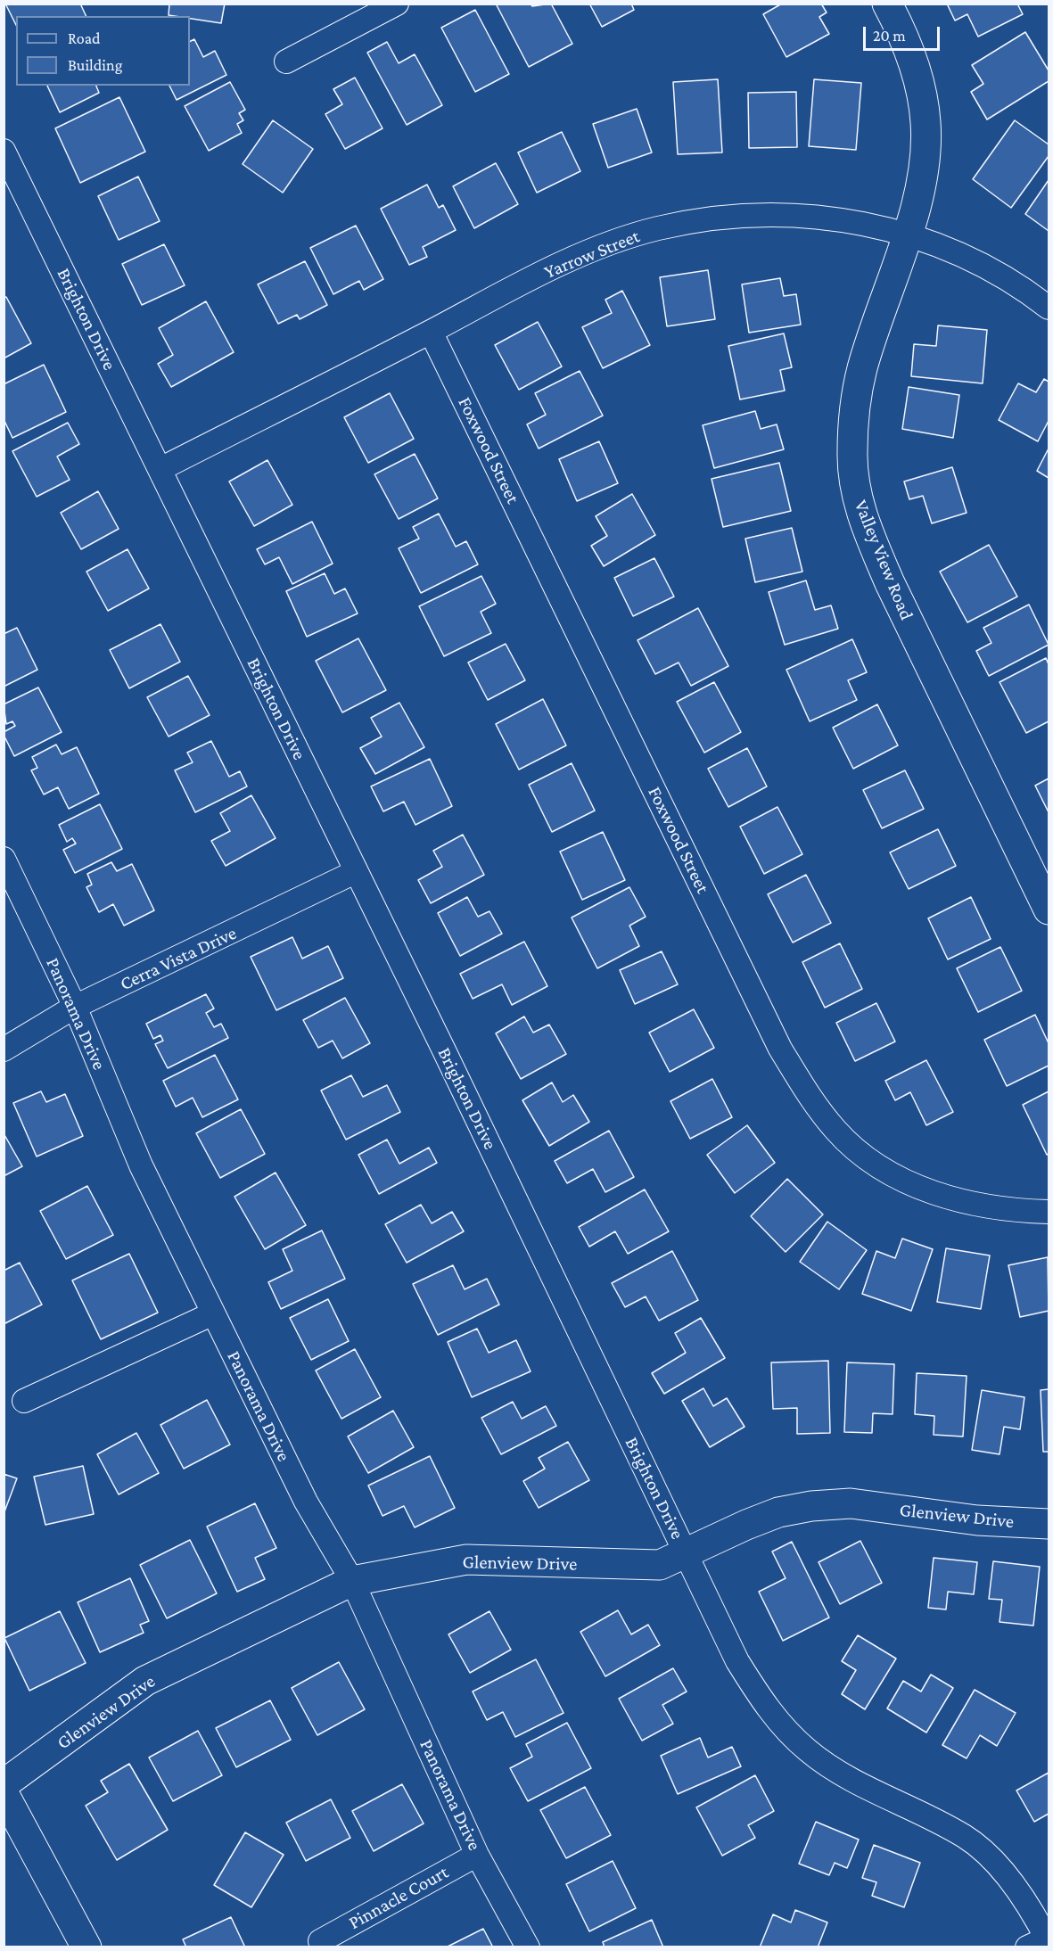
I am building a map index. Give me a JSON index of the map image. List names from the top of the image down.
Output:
{
  "streets": {
    "street": [
      "Yarrow Street",
      "Brighton Drive",
      "Foxwood Street",
      "Valley View Road",
      "Cerra Vista Drive",
      "Panorama Drive",
      "Glenview Drive",
      "Pinnacle Court"
    ]
  },
  "crossings": [
    ["Yarrow Street", "Brighton Drive"],
    ["Yarrow Street", "Foxwood Street"],
    ["Yarrow Street", "Valley View Road"],
    ["Brighton Drive", "Cerra Vista Drive"],
    ["Brighton Drive", "Glenview Drive"],
    ["Cerra Vista Drive", "Panorama Drive"],
    ["Panorama Drive", "Glenview Drive"],
    ["Panorama Drive", "Pinnacle Court"]
  ],
  "legend": ["Road", "Building"],
  "scale_bar": "20 m"
}
